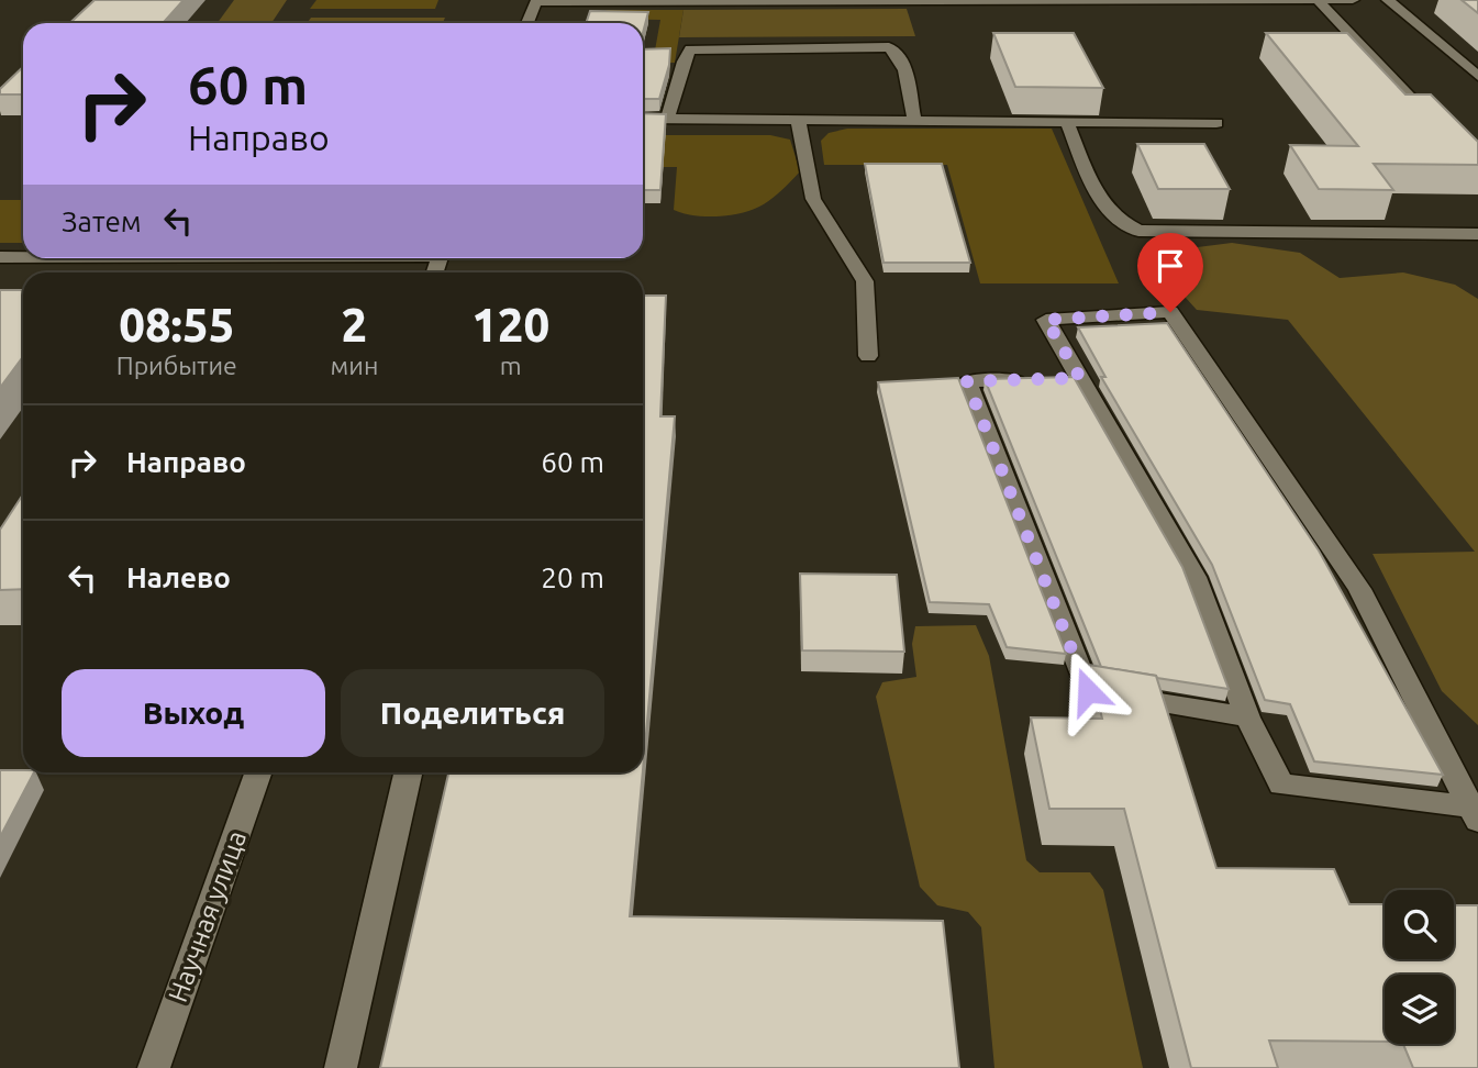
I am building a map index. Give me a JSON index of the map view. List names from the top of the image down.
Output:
{
  "streets": {
    "street": ["Научная улица"]
  },
  "page": {
    "turn": ["60 m", "Направо"],
    "then": "Затем",
    "eta": [
      "08:55",
      "Прибытие",
      "2",
      "мин",
      "120",
      "m"
    ],
    "list": [
      {
        "name": "Направо",
        "value": "60 m"
      },
      {
        "name": "Налево",
        "value": "20 m"
      }
    ],
    "buttons": ["Выход", "Поделиться"]
  }
}
